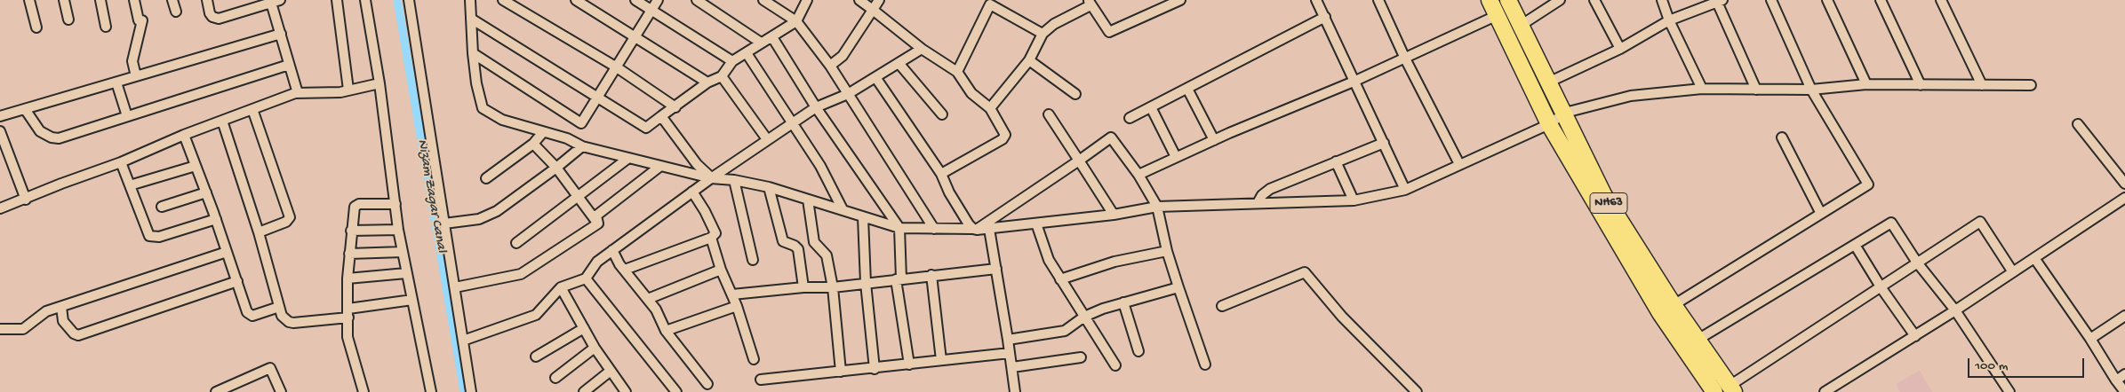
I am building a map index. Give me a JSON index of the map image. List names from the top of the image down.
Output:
{
  "streets": {
    "highway": ["NH63"]
  },
  "water": ["Nizam Zagar Canal"],
  "scale_bar": "100 m"
}
